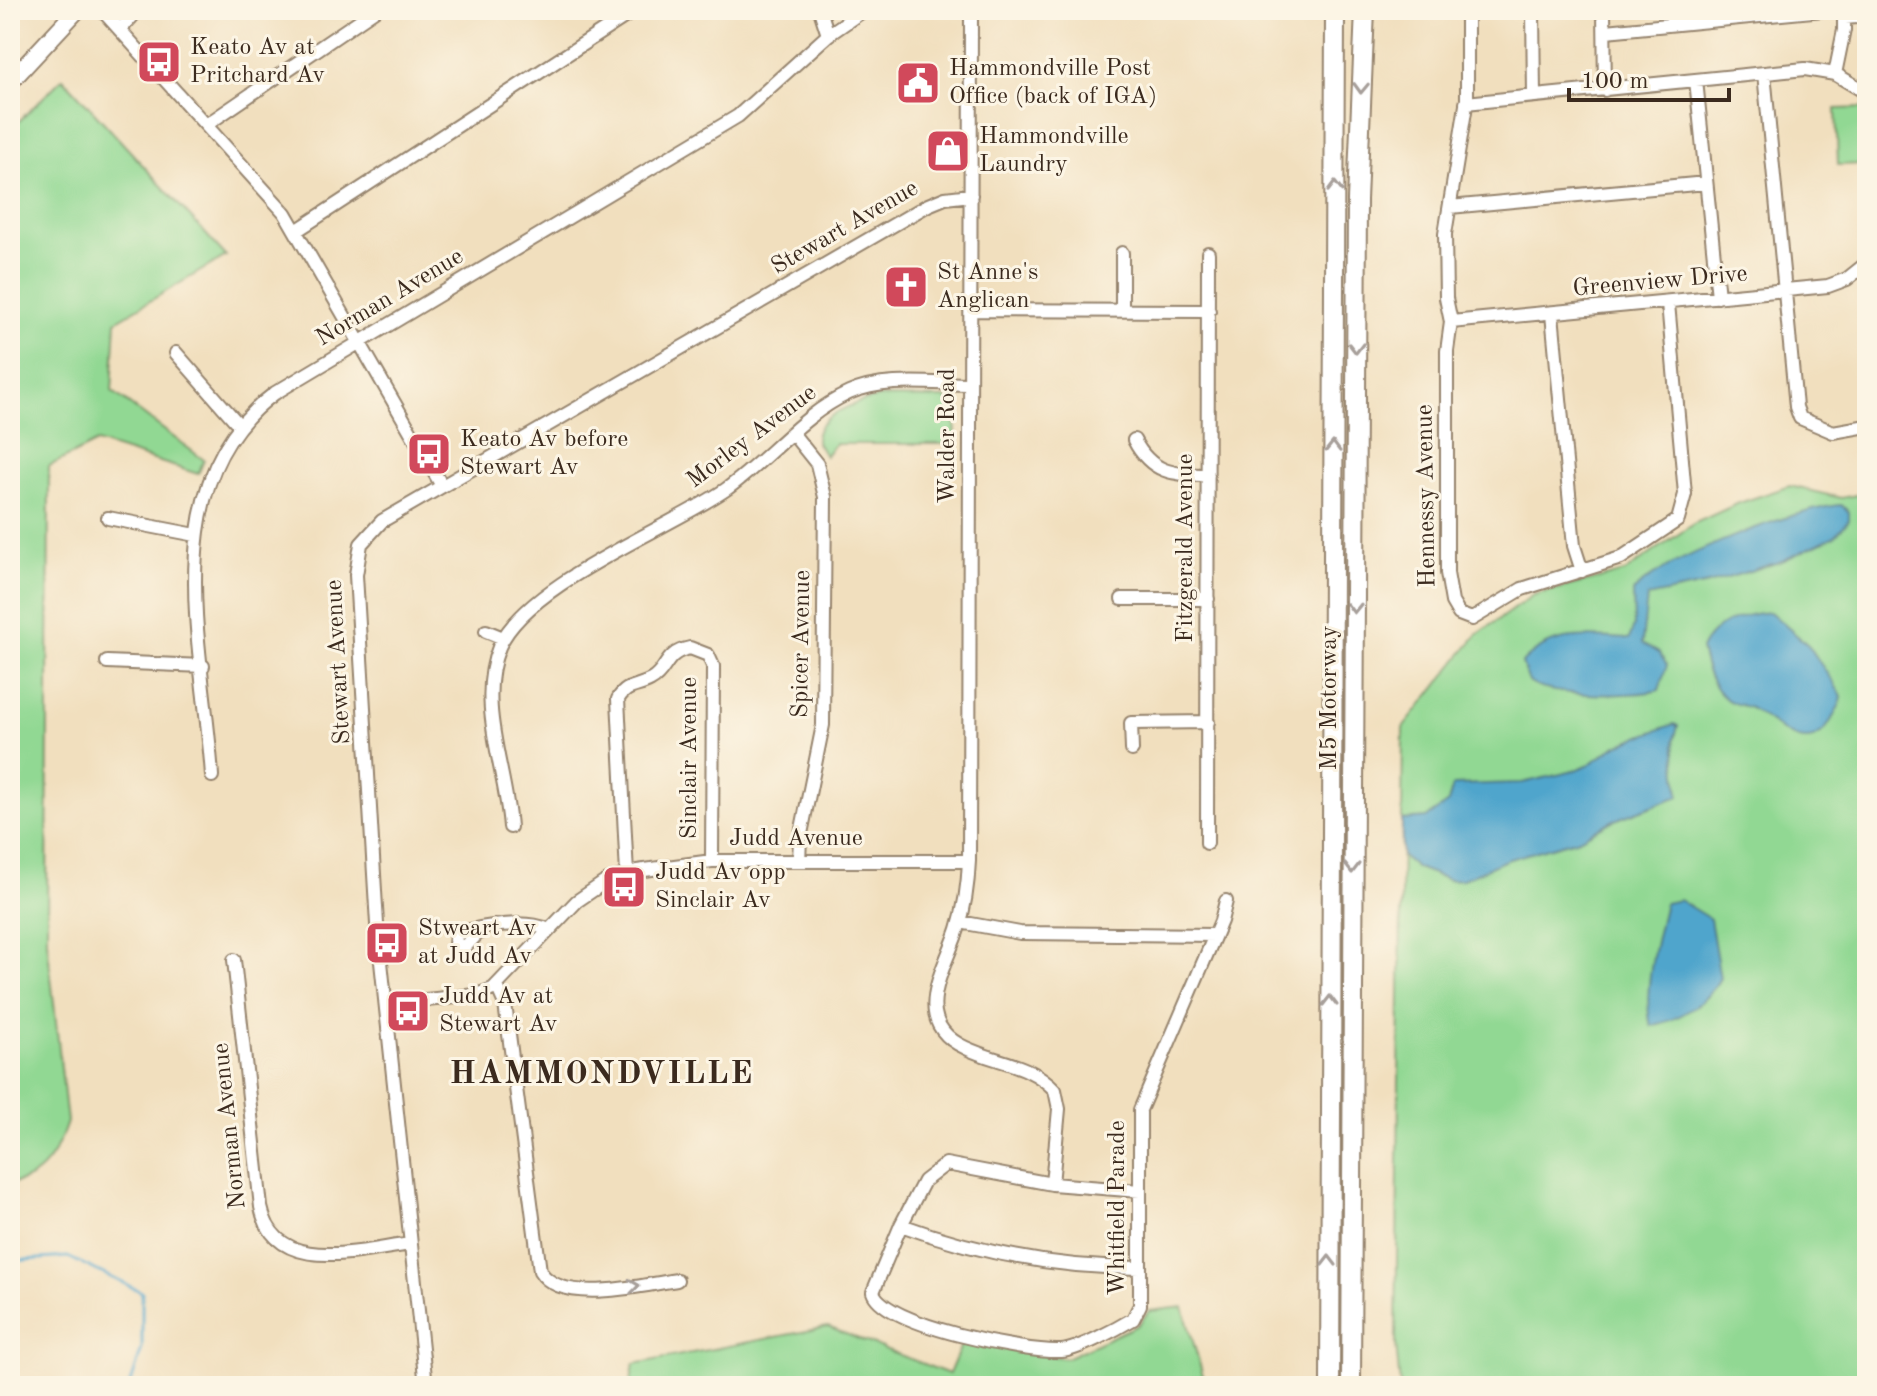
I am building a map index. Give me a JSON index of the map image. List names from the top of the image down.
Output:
{
  "streets": {
    "highway": ["M5 Motorway"],
    "street": [
      "Stewart Avenue",
      "Greenview Drive",
      "Norman Avenue",
      "Walder Road",
      "Morley Avenue",
      "Hennessy Avenue",
      "Fitzgerald Avenue",
      "Spicer Avenue",
      "Sinclair Avenue",
      "Judd Avenue",
      "Whitfield Parade"
    ]
  },
  "crossings": [
    ["Stewart Avenue", "Norman Avenue"],
    ["Stewart Avenue", "Walder Road"],
    ["Greenview Drive", "Hennessy Avenue"],
    ["Walder Road", "Morley Avenue"],
    ["Walder Road", "Judd Avenue"],
    ["Morley Avenue", "Spicer Avenue"],
    ["Spicer Avenue", "Judd Avenue"],
    ["Sinclair Avenue", "Judd Avenue"]
  ],
  "districts": ["HAMMONDVILLE"],
  "places": {
    "bus stop": [
      "Keato Av at Pritchard Av",
      "Keato Av before Stewart Av",
      "Judd Av opp Sinclair Av",
      "Stweart Av at Judd Av",
      "Judd Av at Stewart Av"
    ],
    "public building": ["Hammondville Post Office (back of IGA)"],
    "shop": ["Hammondville Laundry"],
    "church": ["St Anne's Anglican"]
  },
  "scale_bar": "100 m"
}
